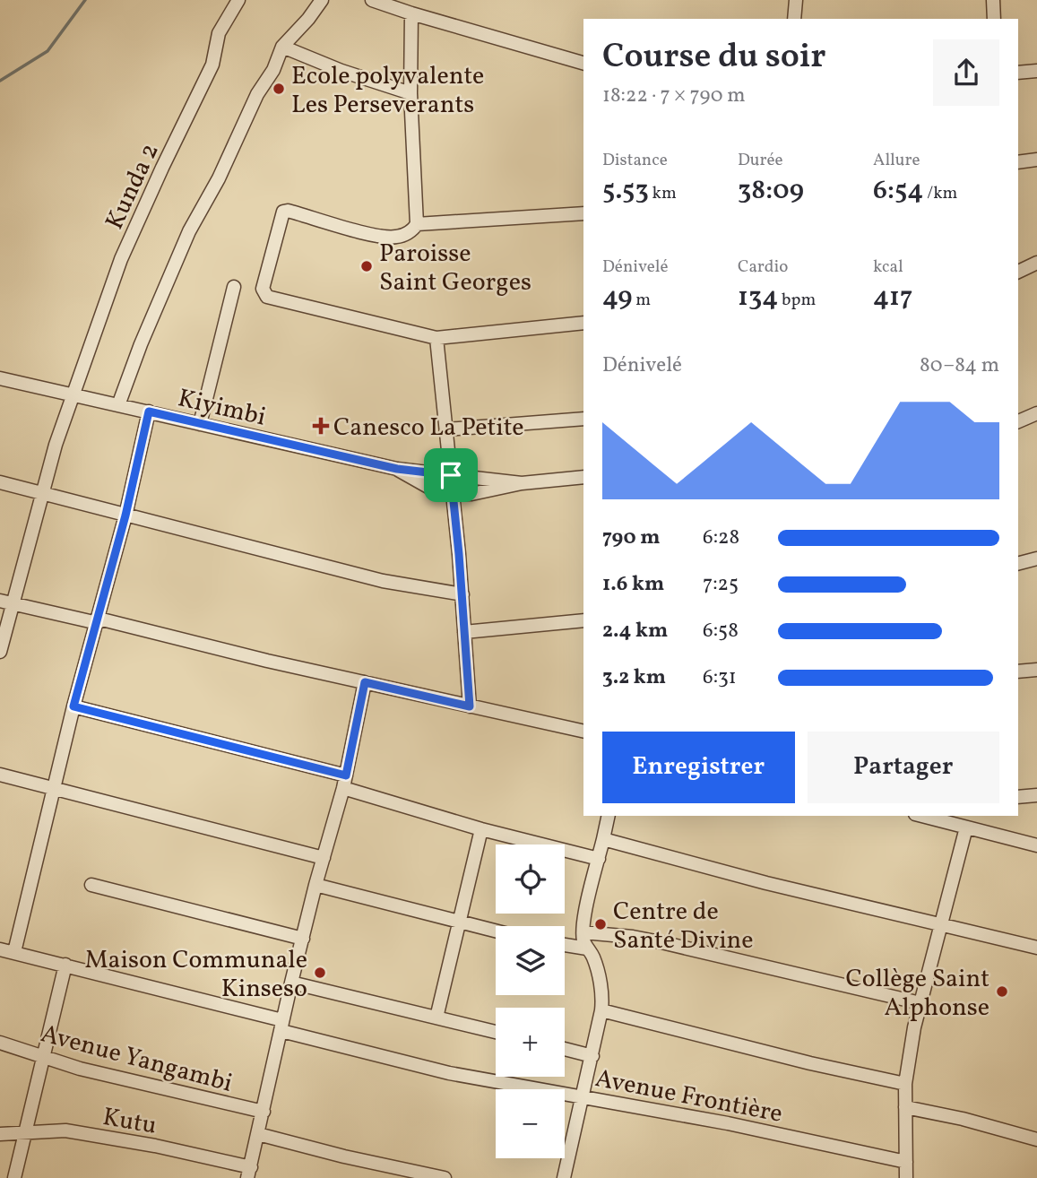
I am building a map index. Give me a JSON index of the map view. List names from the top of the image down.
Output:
{
  "streets": {
    "street": [
      "Kunda 2",
      "Kiyimbi",
      "Avenue Yangambi",
      "Avenue Frontière",
      "Kutu"
    ]
  },
  "crossings": [
    ["Kunda 2", "Kiyimbi"]
  ],
  "places": {
    "other": [
      "Ecole polyvalente Les Perseverants",
      "Paroisse Saint Georges",
      "Centre de Santé Divine",
      "Maison Communale Kinseso",
      "Collège Saint Alphonse"
    ],
    "health": ["Canesco La Petite"]
  },
  "page": {
    "heading": ["Course du soir", "18:22 · 7 × 790 m"],
    "stats": [
      ["Distance", "5.53 km"],
      ["Durée", "38:09"],
      ["Allure", "6:54 /km"],
      ["Dénivelé", "49 m"],
      ["Cardio", "134 bpm"],
      ["kcal", "417"]
    ],
    "chart": ["Dénivelé", "80–84 m"],
    "list": [
      {
        "name": "790 m",
        "note": "6:28"
      },
      {
        "name": "1.6 km",
        "note": "7:25"
      },
      {
        "name": "2.4 km",
        "note": "6:58"
      },
      {
        "name": "3.2 km",
        "note": "6:31"
      }
    ],
    "buttons": ["Enregistrer", "Partager"],
    "map_buttons": ["+", "−"]
  }
}
